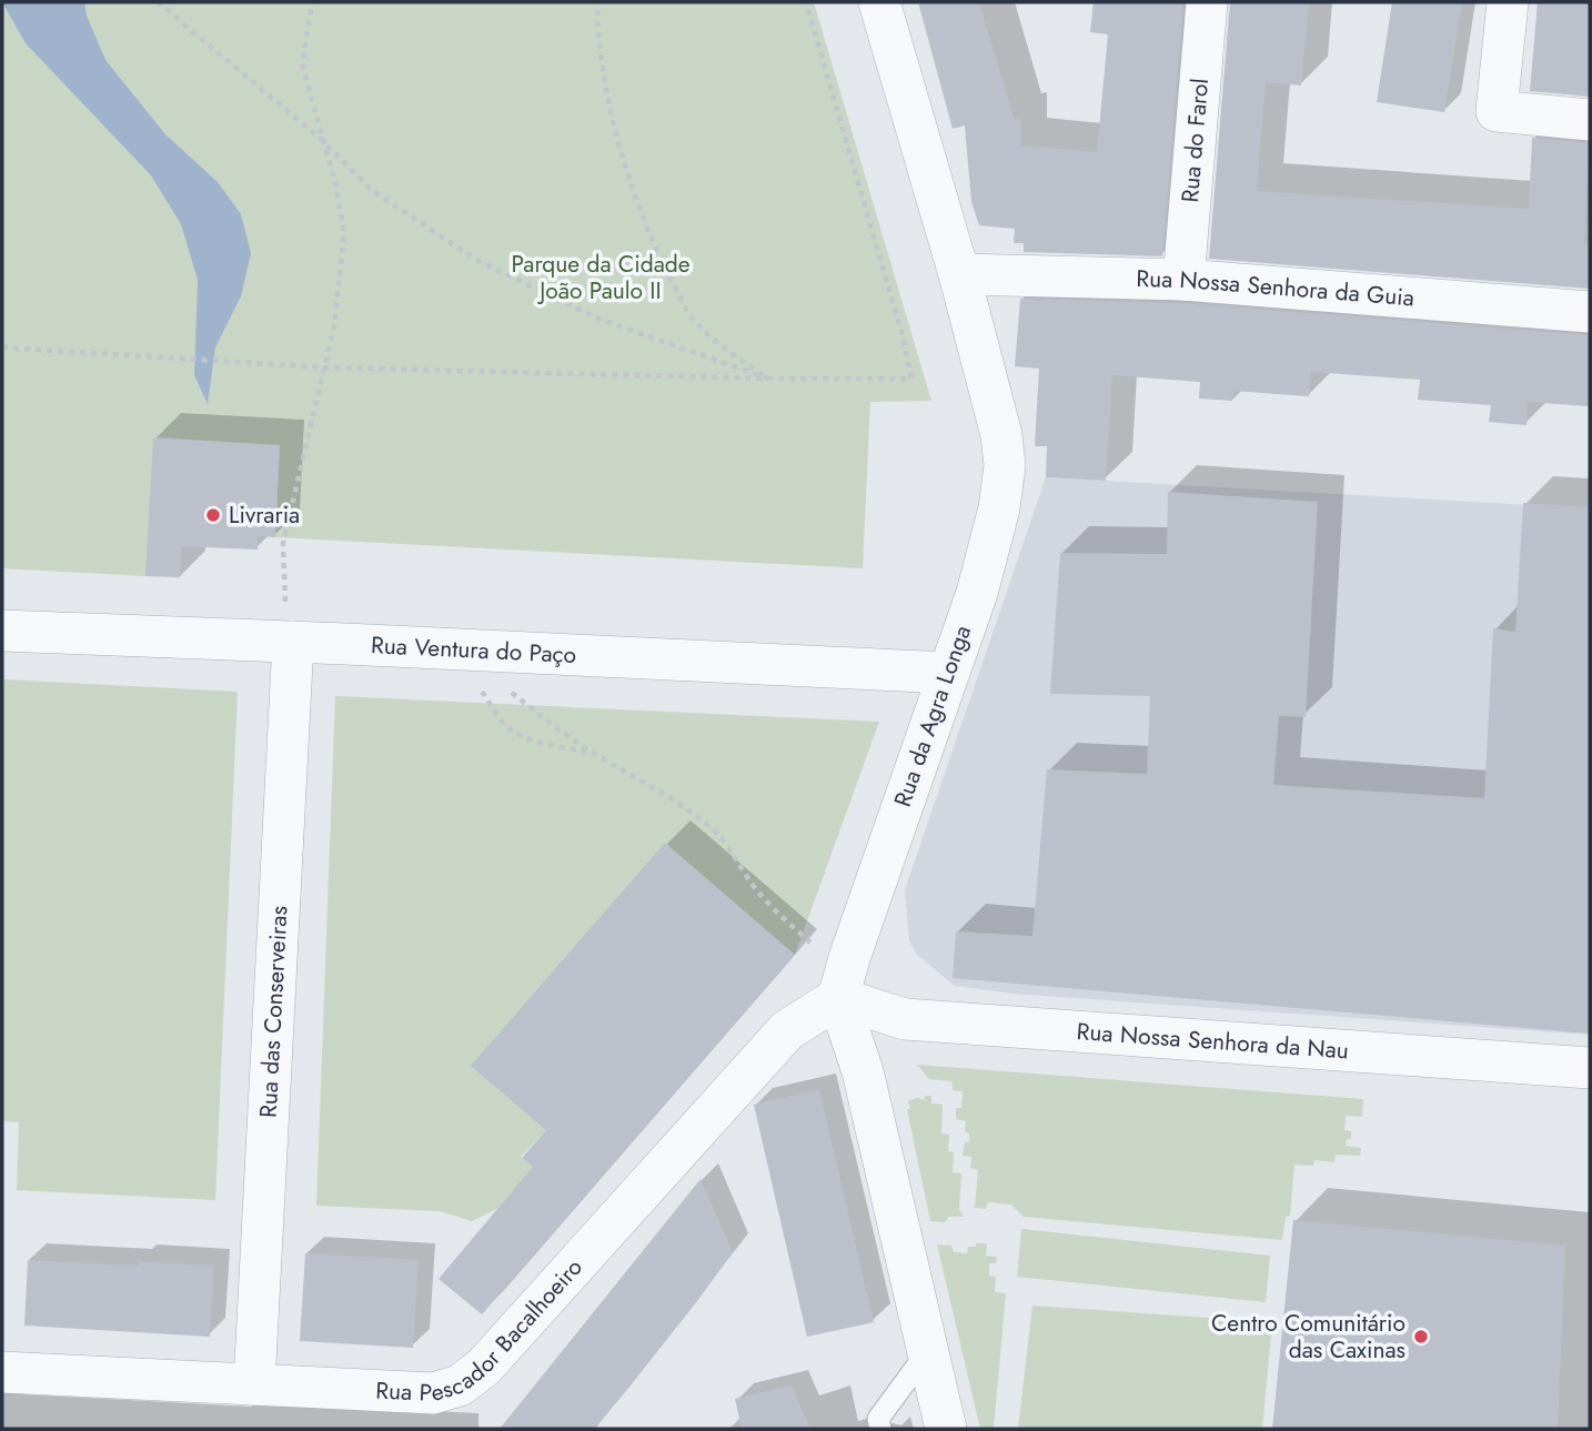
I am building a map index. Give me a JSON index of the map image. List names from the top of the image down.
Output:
{
  "streets": {
    "street": [
      "Rua do Farol",
      "Rua Nossa Senhora da Guia",
      "Rua Ventura do Paço",
      "Rua da Agra Longa",
      "Rua das Conserveiras",
      "Rua Nossa Senhora da Nau",
      "Rua Pescador Bacalhoeiro"
    ]
  },
  "crossings": [
    ["Rua do Farol", "Rua Nossa Senhora da Guia"],
    ["Rua Nossa Senhora da Guia", "Rua da Agra Longa"],
    ["Rua Ventura do Paço", "Rua da Agra Longa"],
    ["Rua Ventura do Paço", "Rua das Conserveiras"],
    ["Rua da Agra Longa", "Rua Nossa Senhora da Nau"],
    ["Rua da Agra Longa", "Rua Pescador Bacalhoeiro"],
    ["Rua das Conserveiras", "Rua Pescador Bacalhoeiro"],
    ["Rua Nossa Senhora da Nau", "Rua Pescador Bacalhoeiro"]
  ],
  "parks": ["Parque da Cidade João Paulo II"],
  "places": ["Livraria", "Centro Comunitário das Caxinas"]
}
